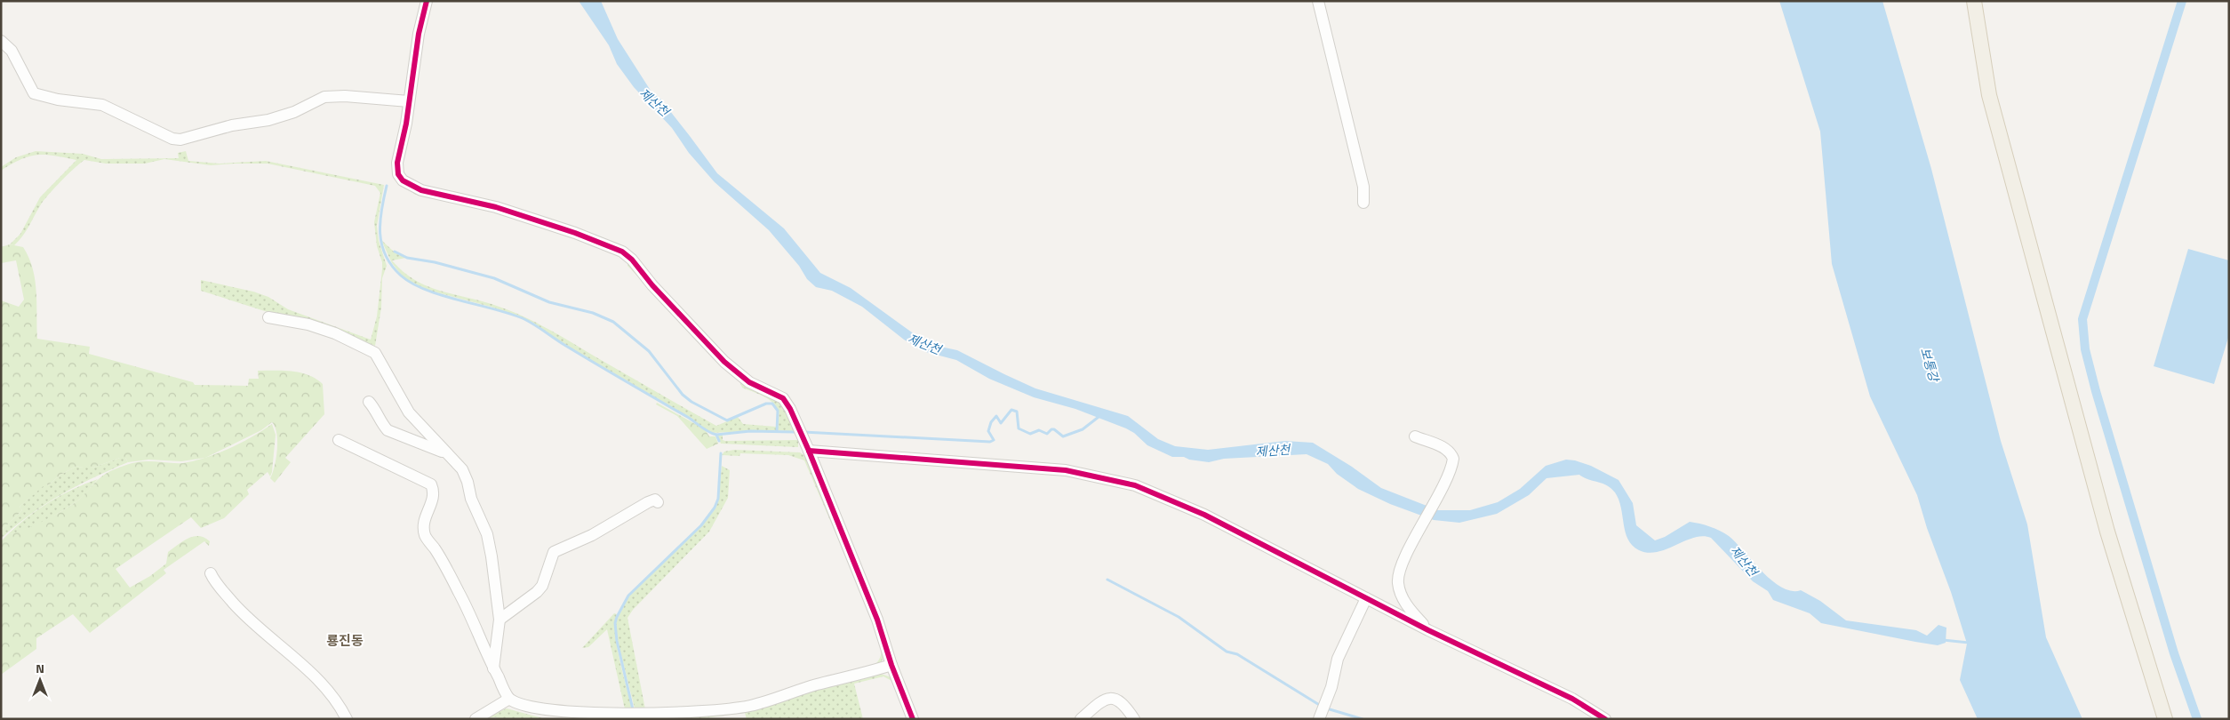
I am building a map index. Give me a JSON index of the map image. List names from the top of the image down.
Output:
{
  "districts": ["룡진동"],
  "water": ["제산천", "보통강"],
  "north": "top"
}
